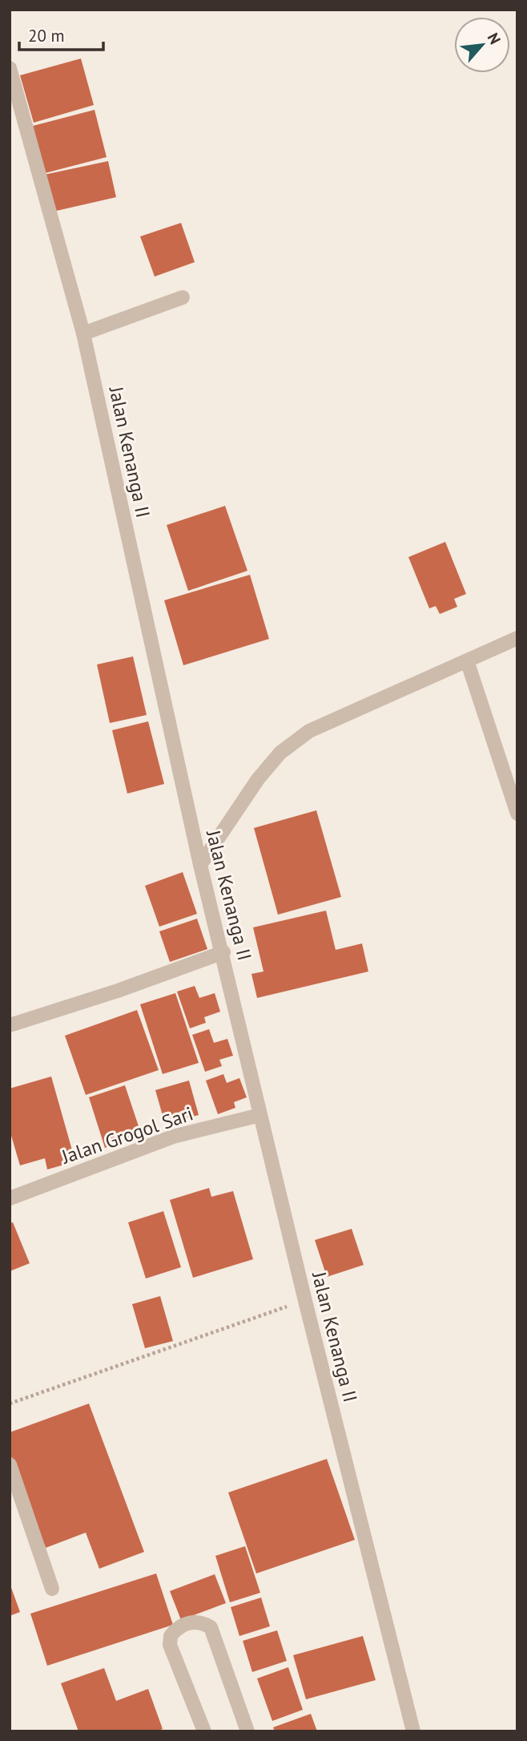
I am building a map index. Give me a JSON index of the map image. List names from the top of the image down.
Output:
{
  "streets": {
    "street": ["Jalan Kenanga II", "Jalan Grogol Sari"]
  },
  "crossings": [
    ["Jalan Kenanga II", "Jalan Grogol Sari"]
  ],
  "scale_bar": "20 m",
  "north": "top right"
}
